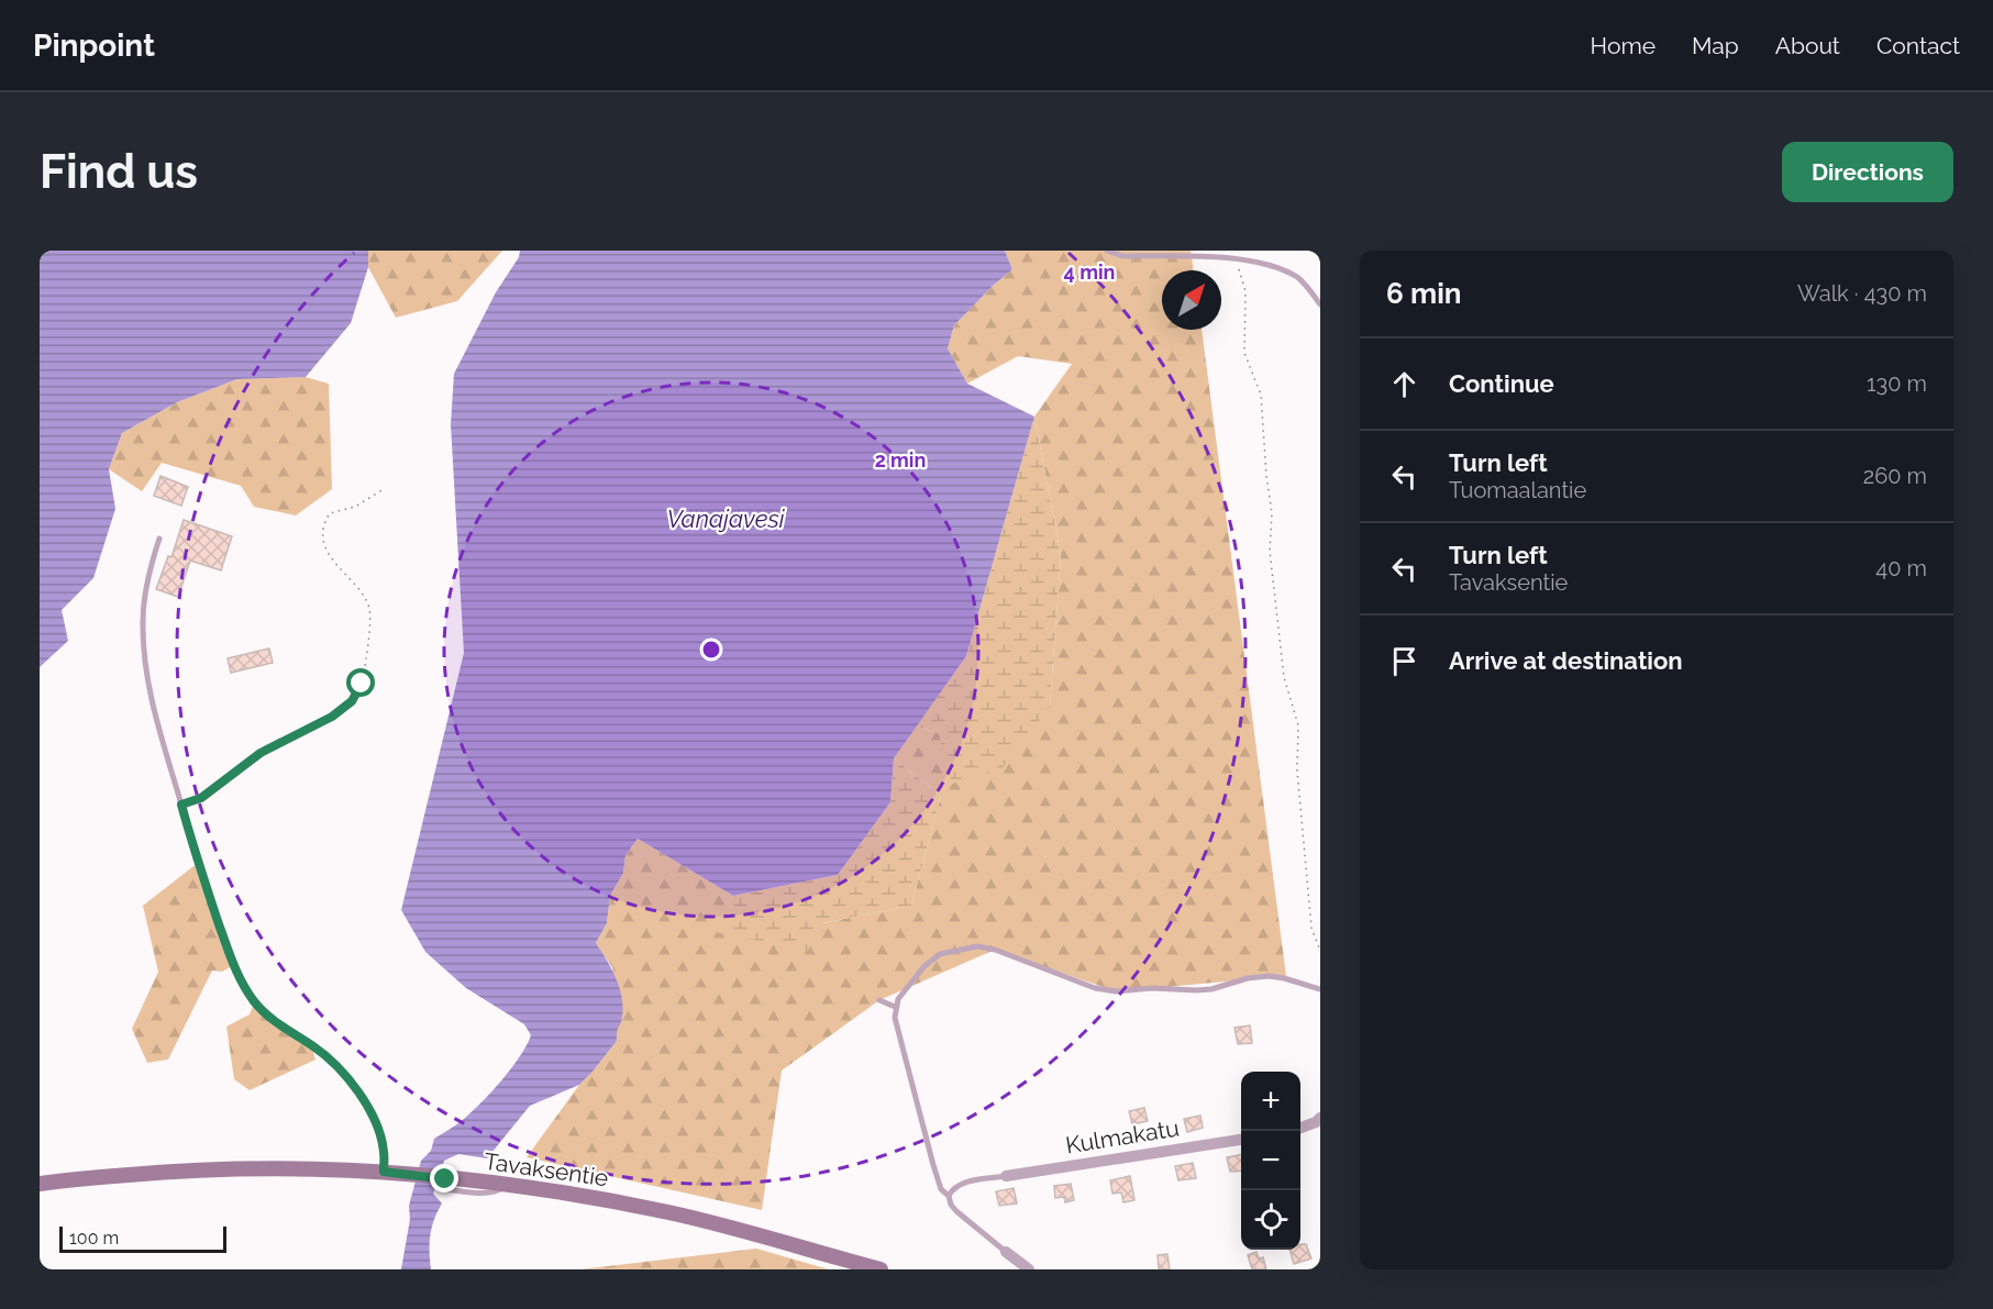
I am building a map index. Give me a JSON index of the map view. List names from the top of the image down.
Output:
{
  "streets": {
    "main road": ["Tavaksentie"],
    "street": ["Kulmakatu"]
  },
  "water": ["Vanajavesi"],
  "scale_bar": "100 m",
  "north": "top right",
  "page": {
    "header": "Pinpoint",
    "nav": [
      "Home",
      "Map",
      "About",
      "Contact"
    ],
    "buttons": "Directions",
    "title": "Find us",
    "heading": ["6 min", "Walk · 430 m"],
    "list": [
      ["Continue", "130 m"],
      ["Turn left", "Tuomaalantie", "260 m"],
      ["Turn left", "Tavaksentie", "40 m"],
      "Arrive at destination"
    ],
    "map_buttons": ["+", "−"],
    "scale": "100 m"
  },
  "rings": ["4 min", "2 min"]
}
